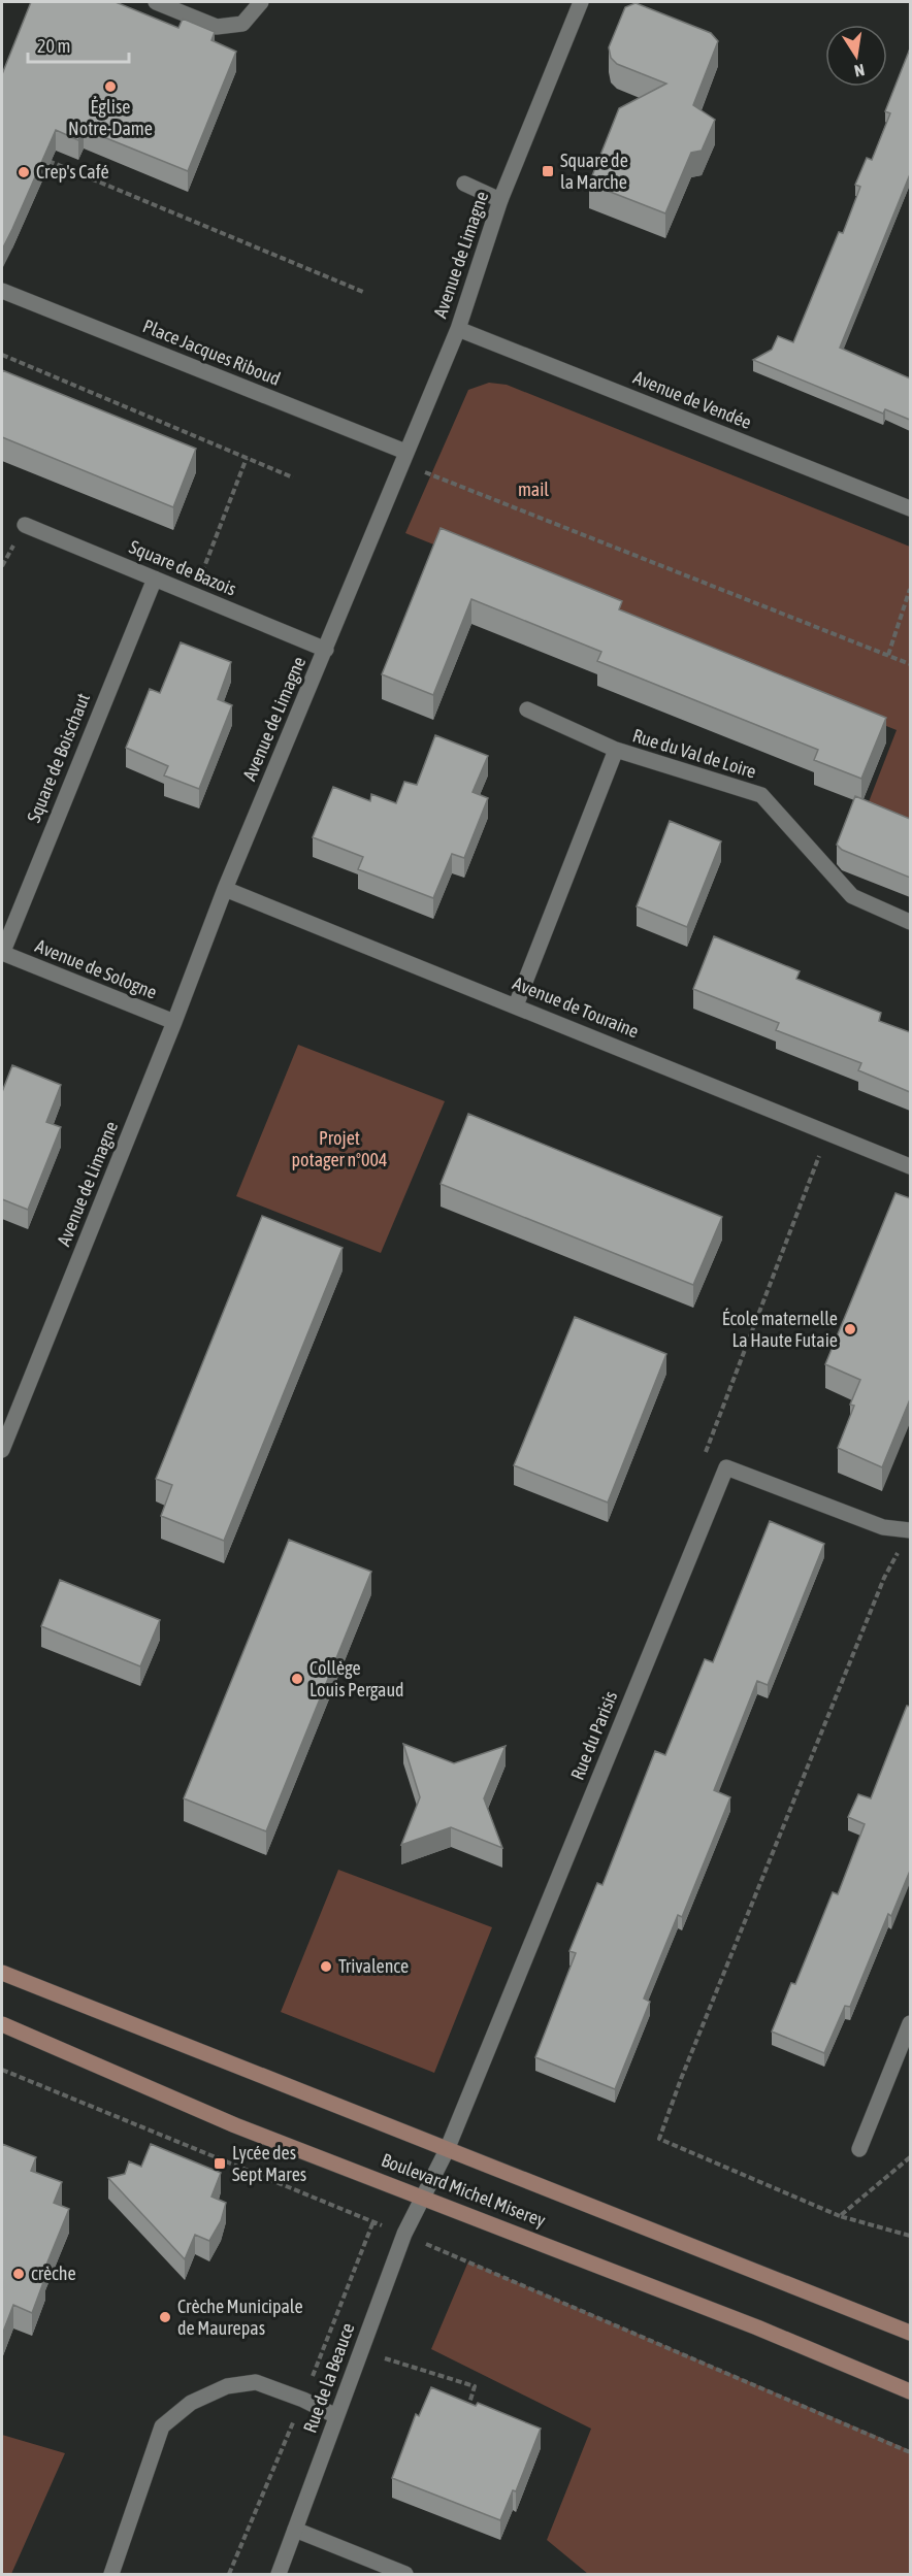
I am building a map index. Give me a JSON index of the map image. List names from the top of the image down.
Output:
{
  "streets": {
    "street": [
      "Avenue de Limagne",
      "Place Jacques Riboud",
      "Avenue de Vendée",
      "Square de Bazois",
      "Rue du Val de Loire",
      "Square de Boischaut",
      "Avenue de Sologne",
      "Avenue de Touraine",
      "Rue du Parisis",
      "Boulevard Michel Miserey",
      "Rue de la Beauce"
    ]
  },
  "crossings": [
    ["Avenue de Limagne", "Place Jacques Riboud"],
    ["Avenue de Limagne", "Avenue de Vendée"],
    ["Avenue de Limagne", "Square de Bazois"],
    ["Avenue de Limagne", "Avenue de Sologne"],
    ["Avenue de Limagne", "Avenue de Touraine"],
    ["Square de Bazois", "Square de Boischaut"],
    ["Rue du Val de Loire", "Avenue de Touraine"],
    ["Square de Boischaut", "Avenue de Sologne"],
    ["Rue du Parisis", "Boulevard Michel Miserey"],
    ["Rue du Parisis", "Rue de la Beauce"],
    ["Boulevard Michel Miserey", "Rue de la Beauce"]
  ],
  "parks": ["mail", "Projet potager n°004"],
  "places": {
    "other": [
      "Église Notre-Dame",
      "Crep's Café",
      "École maternelle La Haute Futaie",
      "Collège Louis Pergaud",
      "Trivalence",
      "crèche",
      "Crèche Municipale de Maurepas"
    ],
    "transit": ["Square de la Marche", "Lycée des Sept Mares"]
  },
  "scale_bar": "20 m",
  "north": "bottom"
}
